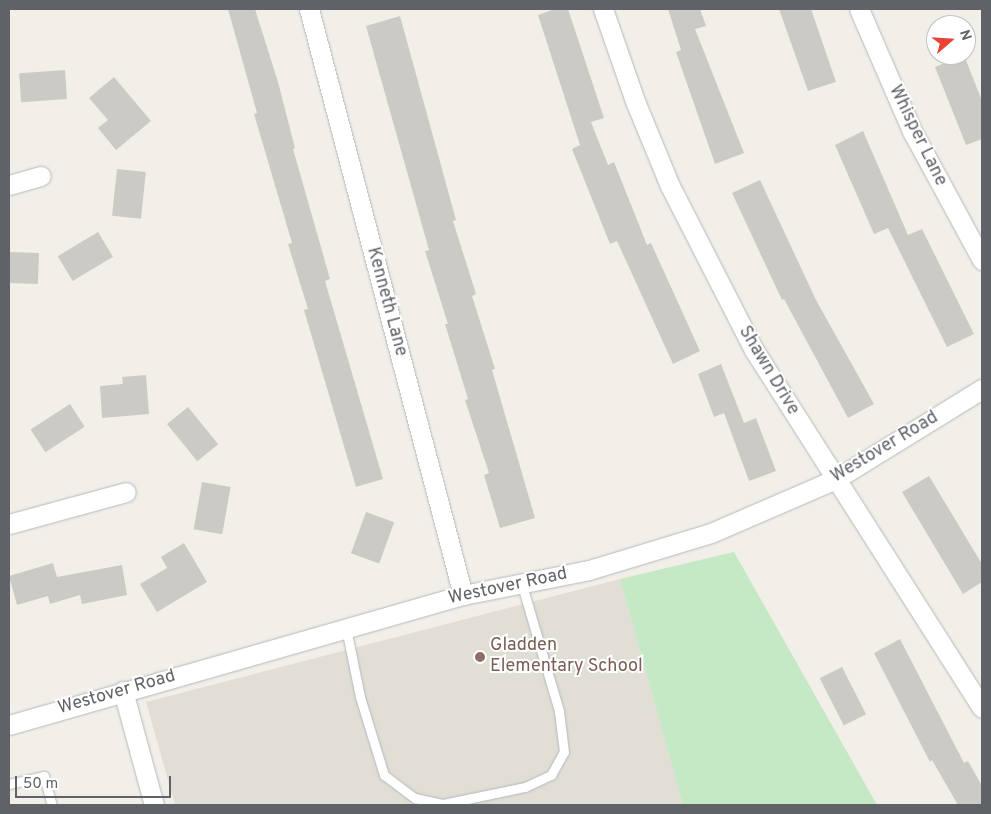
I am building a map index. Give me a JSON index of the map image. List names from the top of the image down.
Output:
{
  "streets": {
    "street": [
      "Whisper Lane",
      "Kenneth Lane",
      "Shawn Drive",
      "Westover Road"
    ]
  },
  "crossings": [
    ["Kenneth Lane", "Westover Road"],
    ["Shawn Drive", "Westover Road"]
  ],
  "places": ["Gladden Elementary School"],
  "scale_bar": "50 m",
  "north": "right"
}
